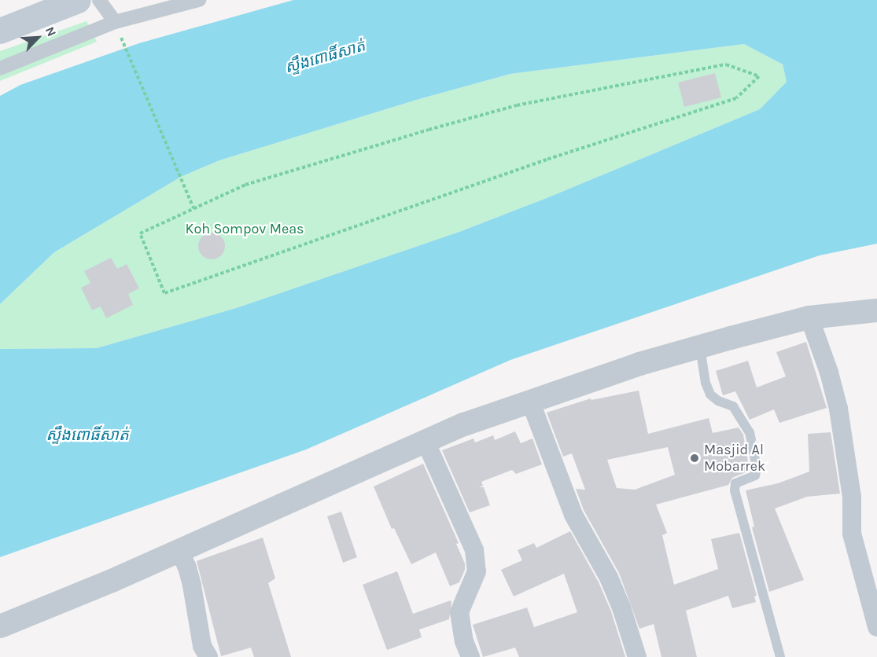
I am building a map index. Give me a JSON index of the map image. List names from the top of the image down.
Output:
{
  "water": ["ស្ទឹងពោធិ៍សាត់"],
  "parks": ["Koh Sompov Meas"],
  "places": ["Masjid Al Mobarrek"],
  "north": "top right"
}
